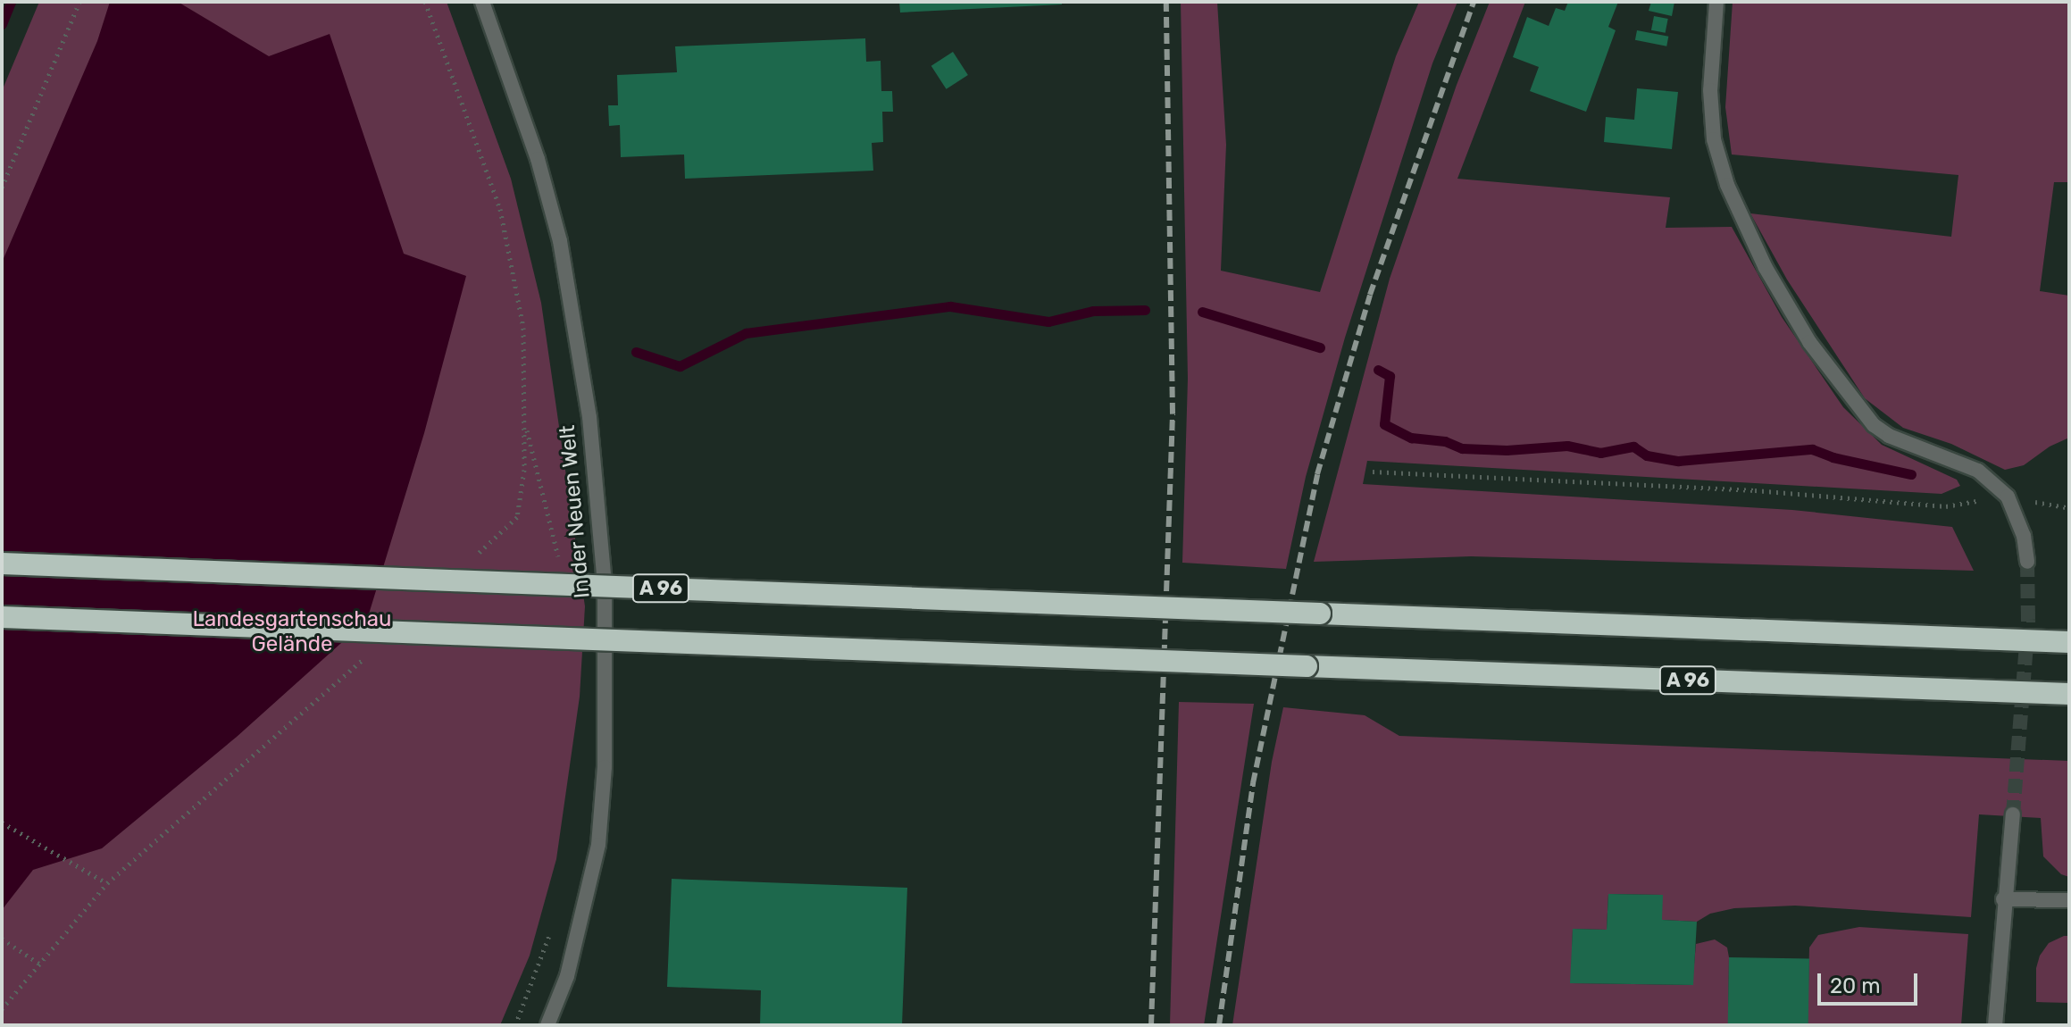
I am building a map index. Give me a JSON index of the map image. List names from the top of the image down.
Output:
{
  "streets": {
    "highway": ["A 96"],
    "street": ["In der Neuen Welt"]
  },
  "parks": ["Landesgartenschau Gelände"],
  "scale_bar": "20 m"
}
